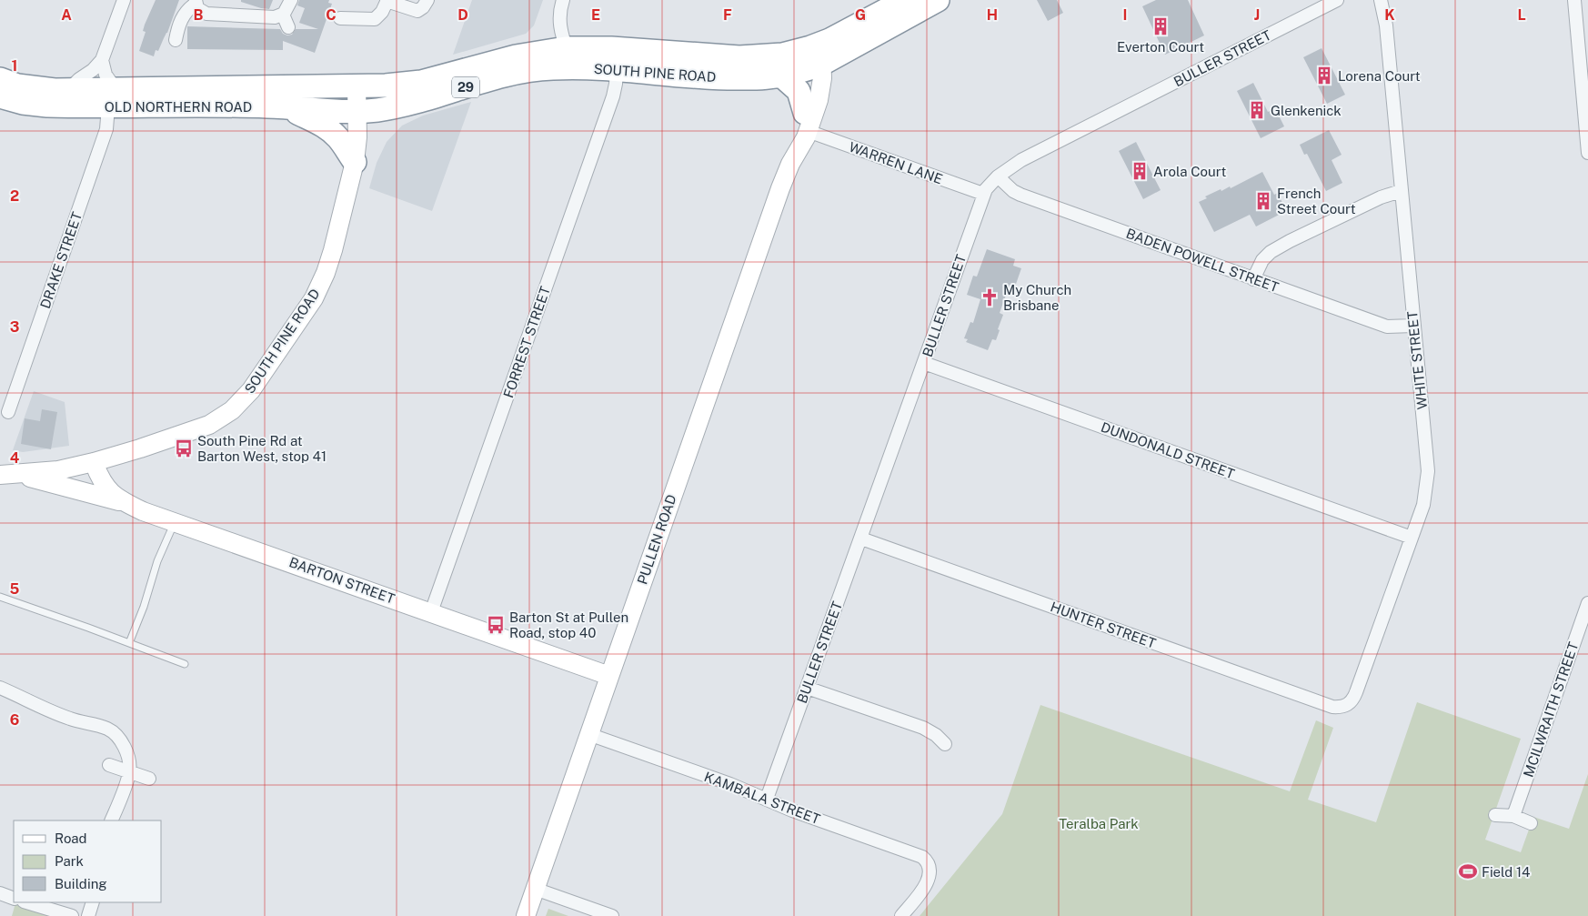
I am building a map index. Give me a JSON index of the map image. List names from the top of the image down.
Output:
{
  "streets": {
    "highway": ["SOUTH PINE ROAD", "29", "OLD NORTHERN ROAD"],
    "street": [
      "BULLER STREET",
      "WARREN LANE",
      "DRAKE STREET",
      "BADEN POWELL STREET",
      "FORREST STREET",
      "WHITE STREET",
      "DUNDONALD STREET",
      "PULLEN ROAD",
      "BARTON STREET",
      "HUNTER STREET",
      "MCILWRAITH STREET",
      "KAMBALA STREET"
    ]
  },
  "crossings": [
    ["BULLER STREET", "WARREN LANE"],
    ["BULLER STREET", "BADEN POWELL STREET"],
    ["BULLER STREET", "DUNDONALD STREET"],
    ["BULLER STREET", "HUNTER STREET"],
    ["BULLER STREET", "KAMBALA STREET"],
    ["SOUTH PINE ROAD", "OLD NORTHERN ROAD"],
    ["SOUTH PINE ROAD", "FORREST STREET"],
    ["SOUTH PINE ROAD", "PULLEN ROAD"],
    ["SOUTH PINE ROAD", "BARTON STREET"],
    ["OLD NORTHERN ROAD", "DRAKE STREET"],
    ["WARREN LANE", "PULLEN ROAD"],
    ["BADEN POWELL STREET", "WHITE STREET"],
    ["FORREST STREET", "BARTON STREET"],
    ["WHITE STREET", "DUNDONALD STREET"],
    ["WHITE STREET", "HUNTER STREET"],
    ["PULLEN ROAD", "BARTON STREET"],
    ["PULLEN ROAD", "KAMBALA STREET"]
  ],
  "parks": ["Teralba Park"],
  "places": {
    "building": [
      "Everton Court",
      "Lorena Court",
      "Glenkenick",
      "Arola Court",
      "French Street Court"
    ],
    "church": ["My Church Brisbane"],
    "bus stop": ["South Pine Rd at Barton West, stop 41", "Barton St at Pullen Road, stop 40"],
    "sports": ["Field 14"]
  },
  "legend": ["Road", "Park", "Building"],
  "grid": {
    "columns": [
      "A",
      "B",
      "C",
      "D",
      "E",
      "F",
      "G",
      "H",
      "I",
      "J",
      "K",
      "L"
    ],
    "rows": [
      "1",
      "2",
      "3",
      "4",
      "5",
      "6"
    ]
  }
}
